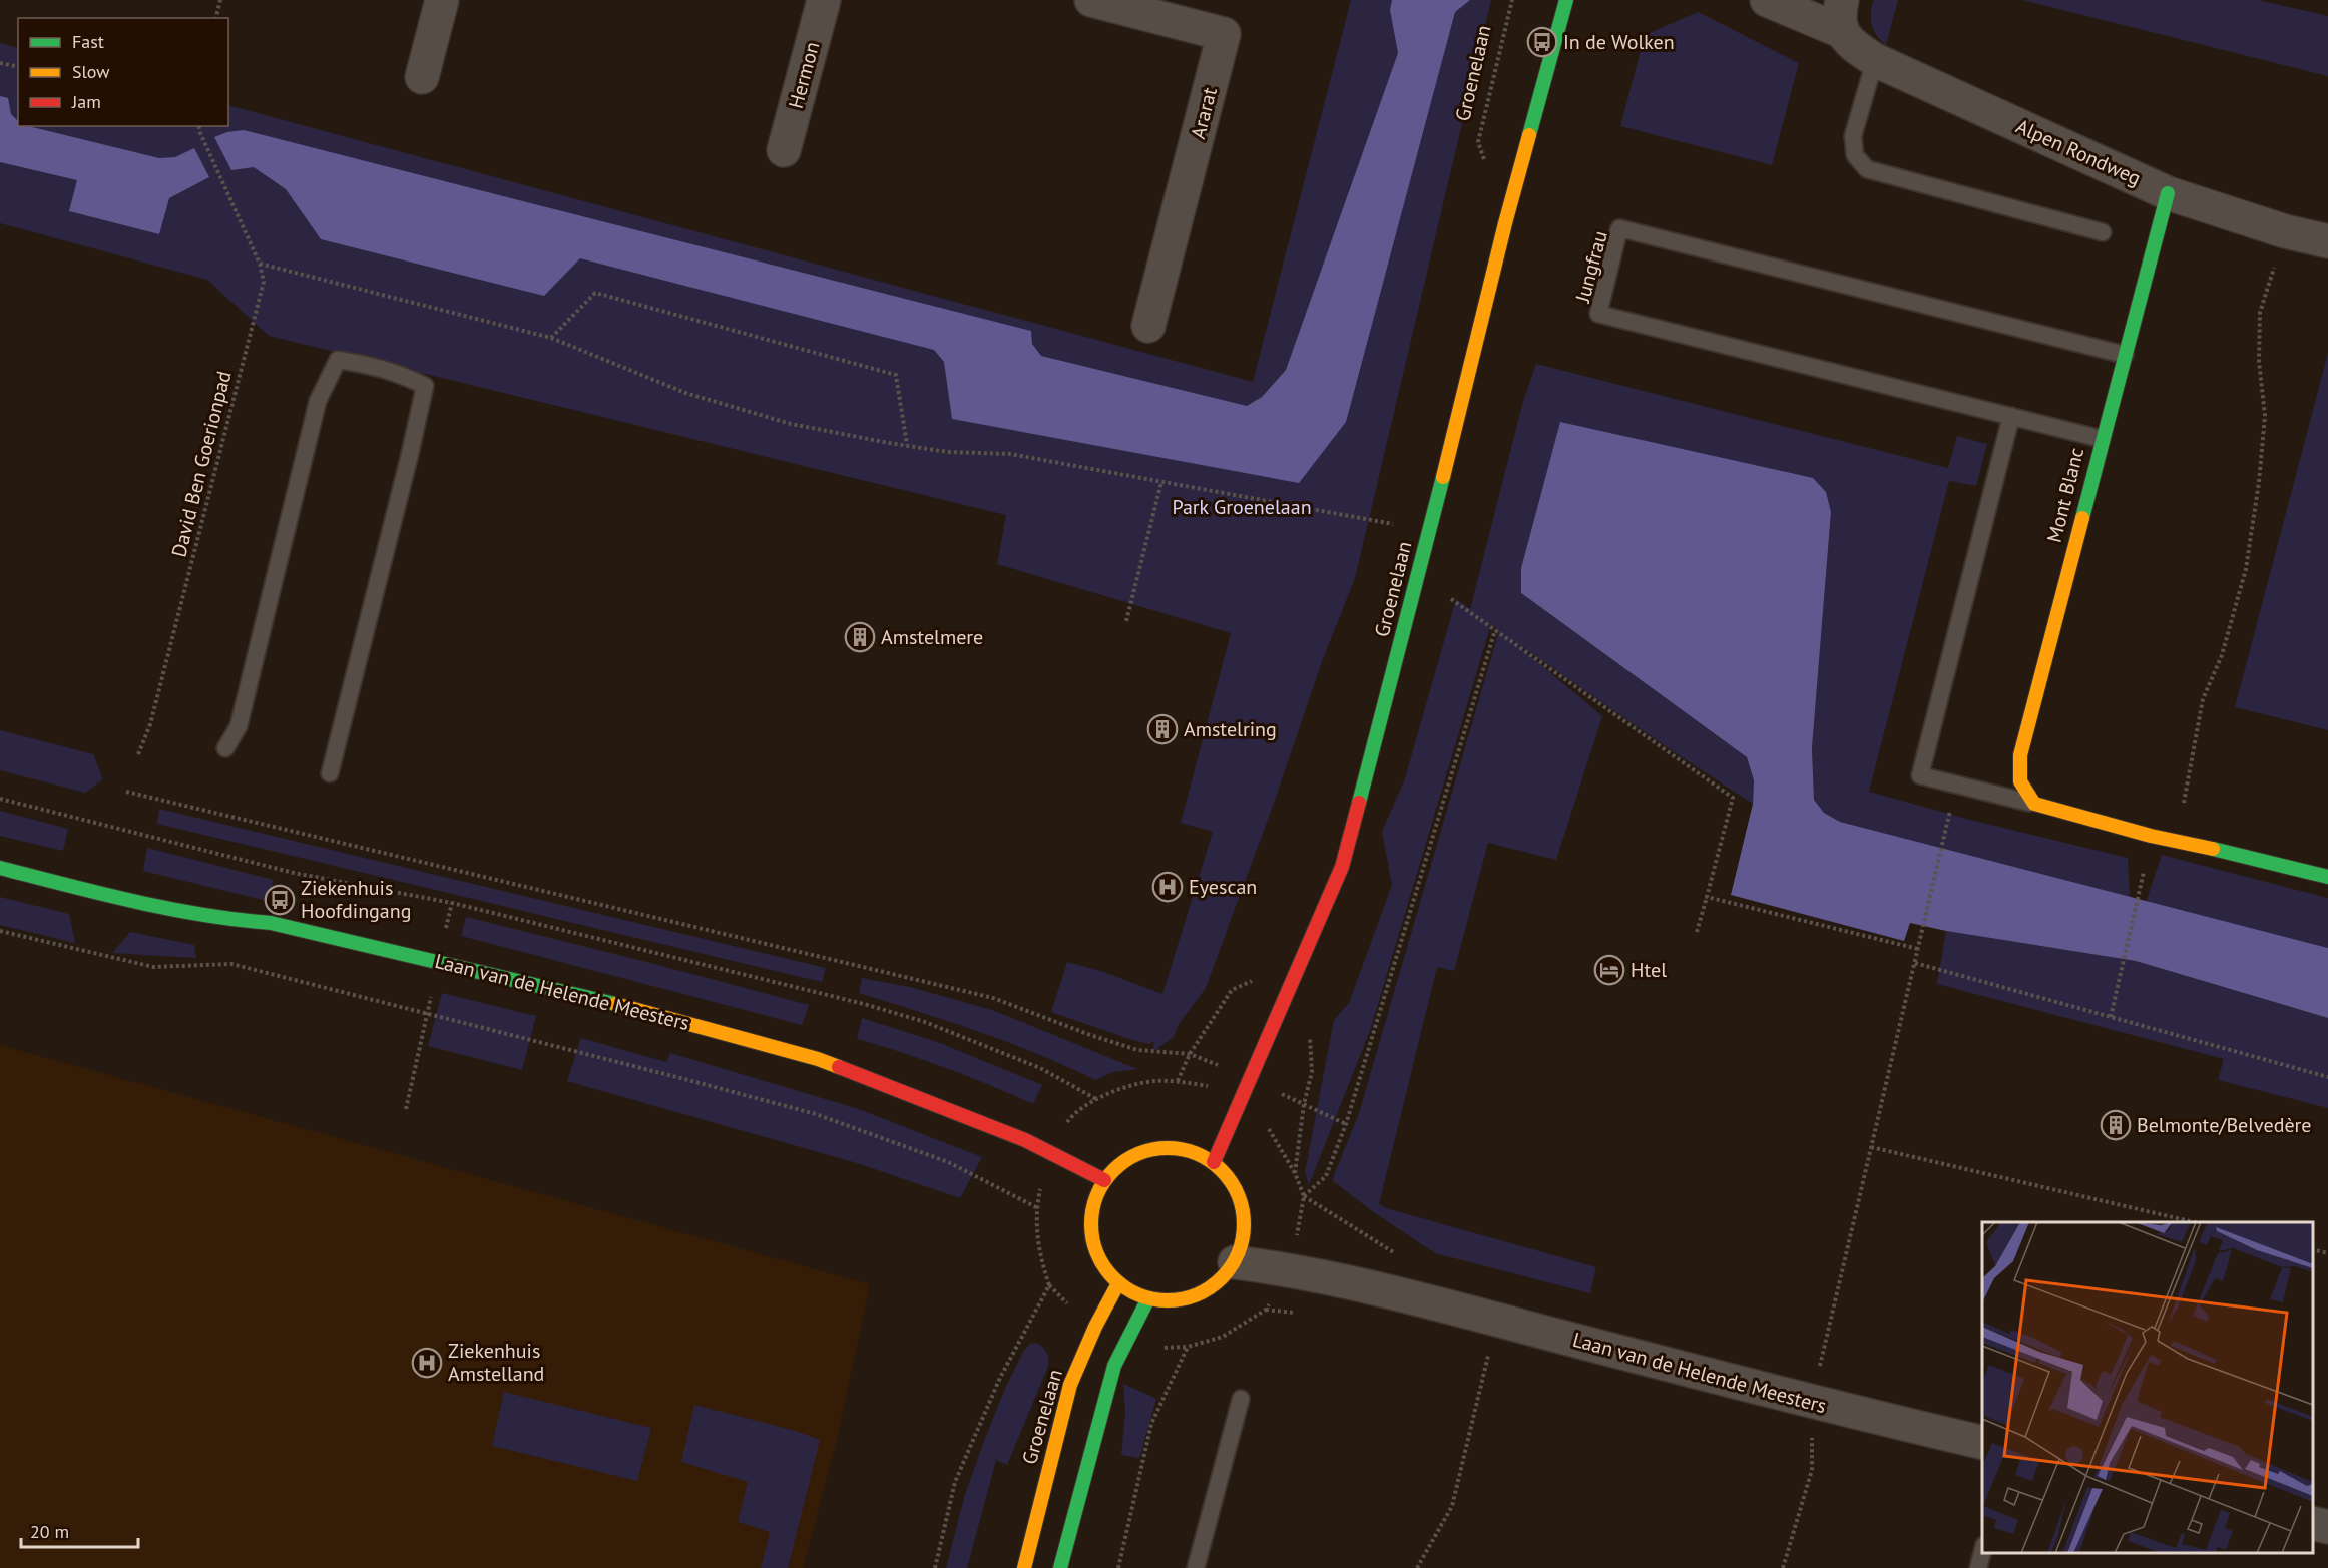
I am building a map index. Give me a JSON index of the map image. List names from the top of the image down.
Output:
{
  "streets": {
    "street": [
      "Groenelaan",
      "Hermon",
      "Ararat",
      "Alpen Rondweg",
      "Mont Blanc",
      "Laan van de Helende Meesters"
    ],
    "lane": ["Jungfrau"],
    "path": ["David Ben Goerionpad"]
  },
  "crossings": [
    ["Groenelaan", "Laan van de Helende Meesters"],
    ["Alpen Rondweg", "Mont Blanc"],
    ["Jungfrau", "Mont Blanc"]
  ],
  "parks": ["Park Groenelaan"],
  "places": {
    "bus stop": ["In de Wolken", "Ziekenhuis Hoofdingang"],
    "building": ["Amstelmere", "Amstelring", "Belmonte/Belvedère"],
    "hospital": ["Eyescan", "Ziekenhuis Amstelland"],
    "hotel": ["Htel"]
  },
  "legend": ["Fast", "Slow", "Jam"],
  "scale_bar": "20 m"
}
